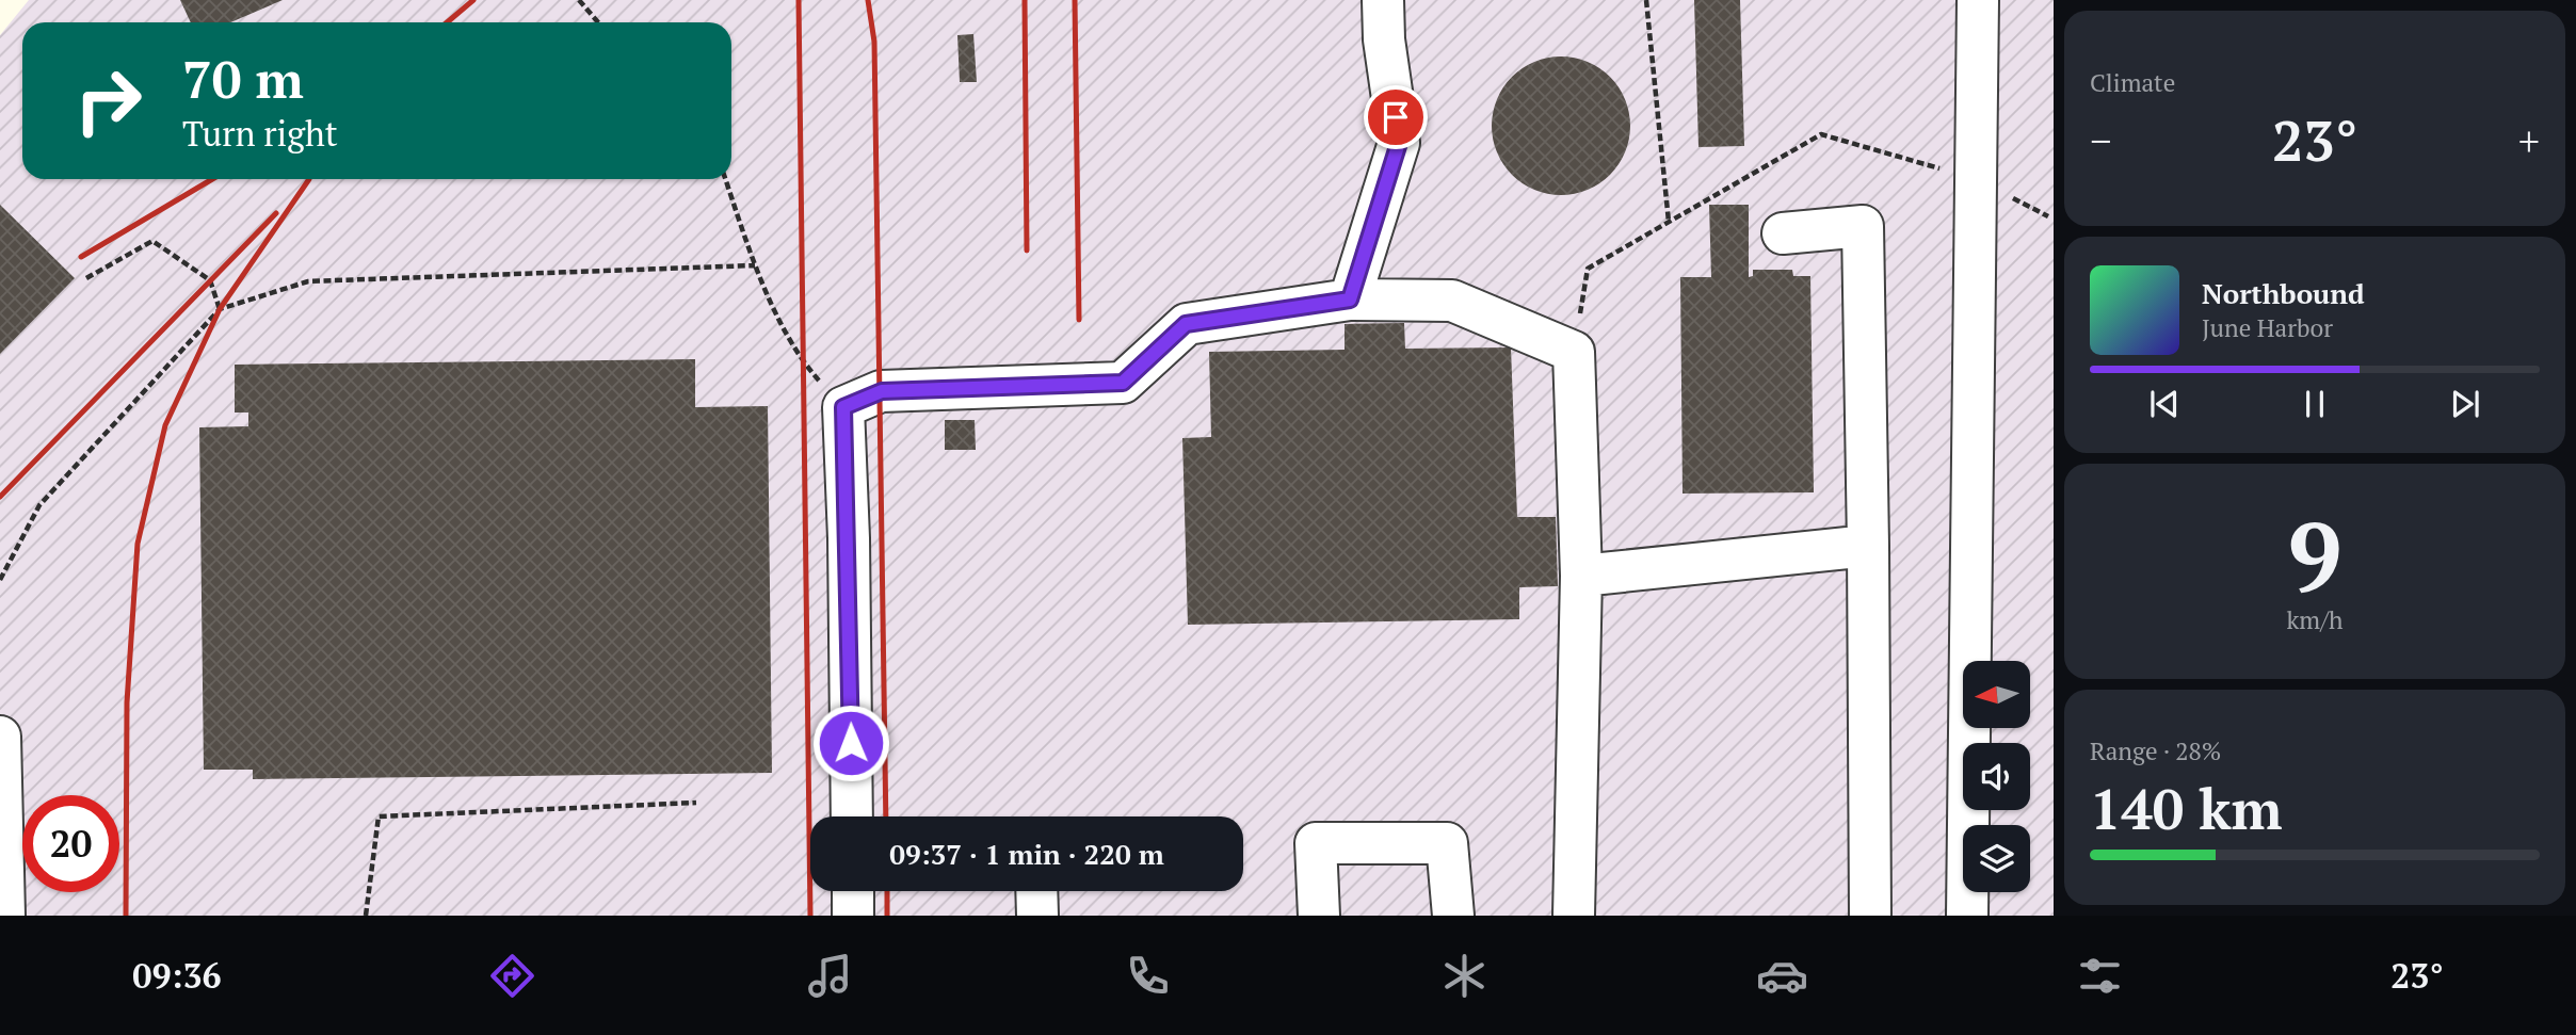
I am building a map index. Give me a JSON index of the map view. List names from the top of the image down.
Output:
{
  "north": "left",
  "page": {
    "tile": [
      "Climate",
      ["9", "km/h"],
      ["Range · 28%", "140 km"]
    ],
    "turn": ["70 m", "Turn right"],
    "heat": ["−", "23°", "+"],
    "song": ["Northbound", "June Harbor"],
    "limit": "20",
    "trip": "09:37 · 1 min · 220 m",
    "tabs": ["09:36", "23°"]
  }
}
